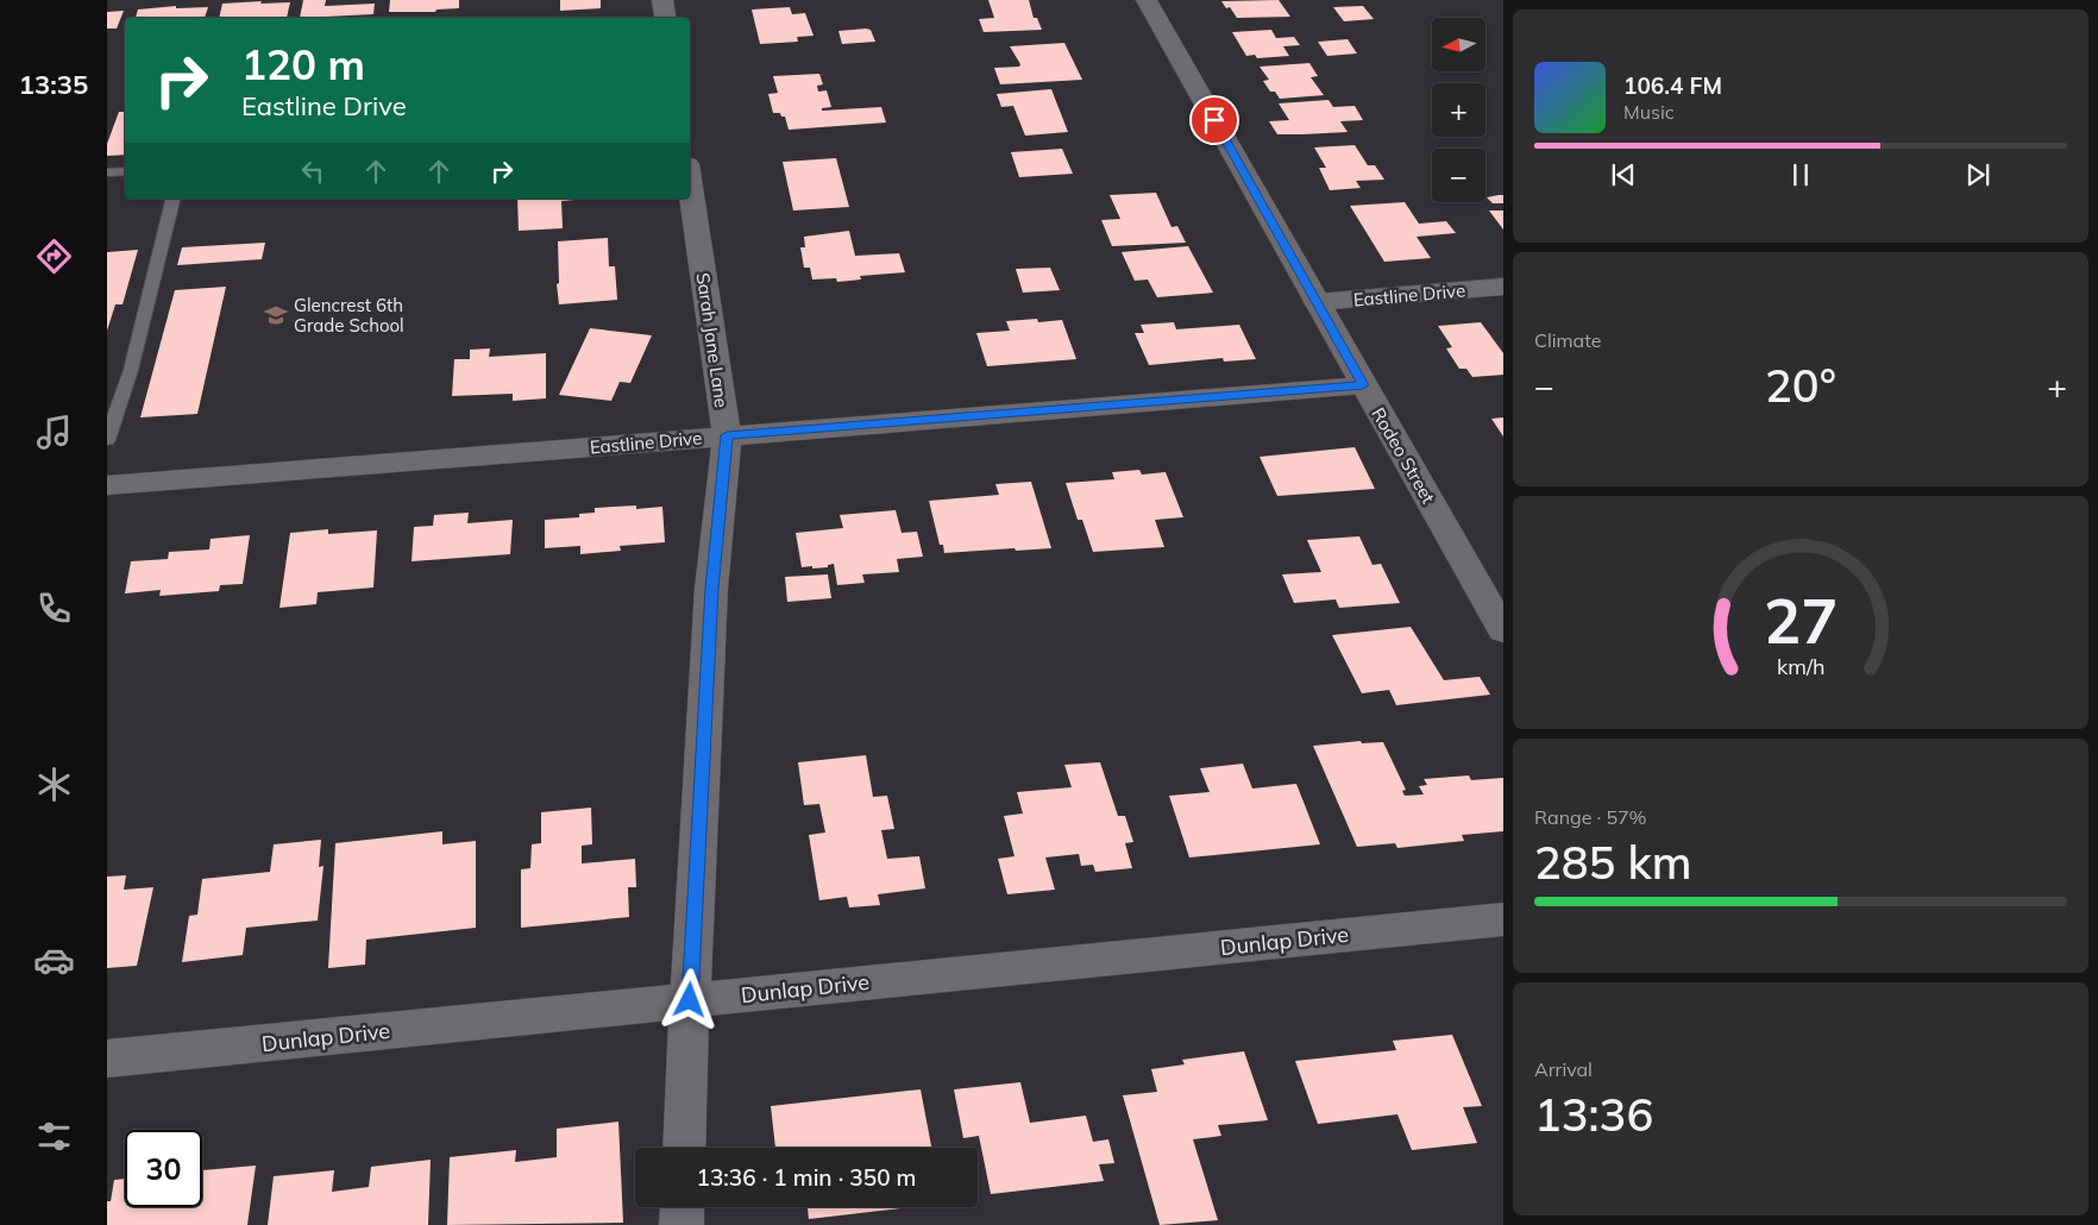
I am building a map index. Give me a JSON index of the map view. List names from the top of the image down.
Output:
{
  "streets": {
    "street": [
      "Eastline Drive",
      "Sarah Jane Lane",
      "Rodeo Street",
      "Dunlap Drive"
    ]
  },
  "crossings": [
    ["Eastline Drive", "Sarah Jane Lane"],
    ["Eastline Drive", "Rodeo Street"],
    ["Sarah Jane Lane", "Dunlap Drive"]
  ],
  "places": {
    "school or university": ["Glencrest 6th Grade School"]
  },
  "north": "left",
  "page": {
    "tabs": "13:35",
    "map_buttons": ["+", "−"],
    "turn": ["120 m", "Eastline Drive"],
    "song": ["106.4 FM", "Music"],
    "tile": [
      "Climate",
      ["Range · 57%", "285 km"],
      ["Arrival", "13:36"]
    ],
    "heat": ["−", "20°", "+"],
    "limit": "30",
    "trip": "13:36 · 1 min · 350 m",
    "gauge": ["27", "km/h"]
  }
}
